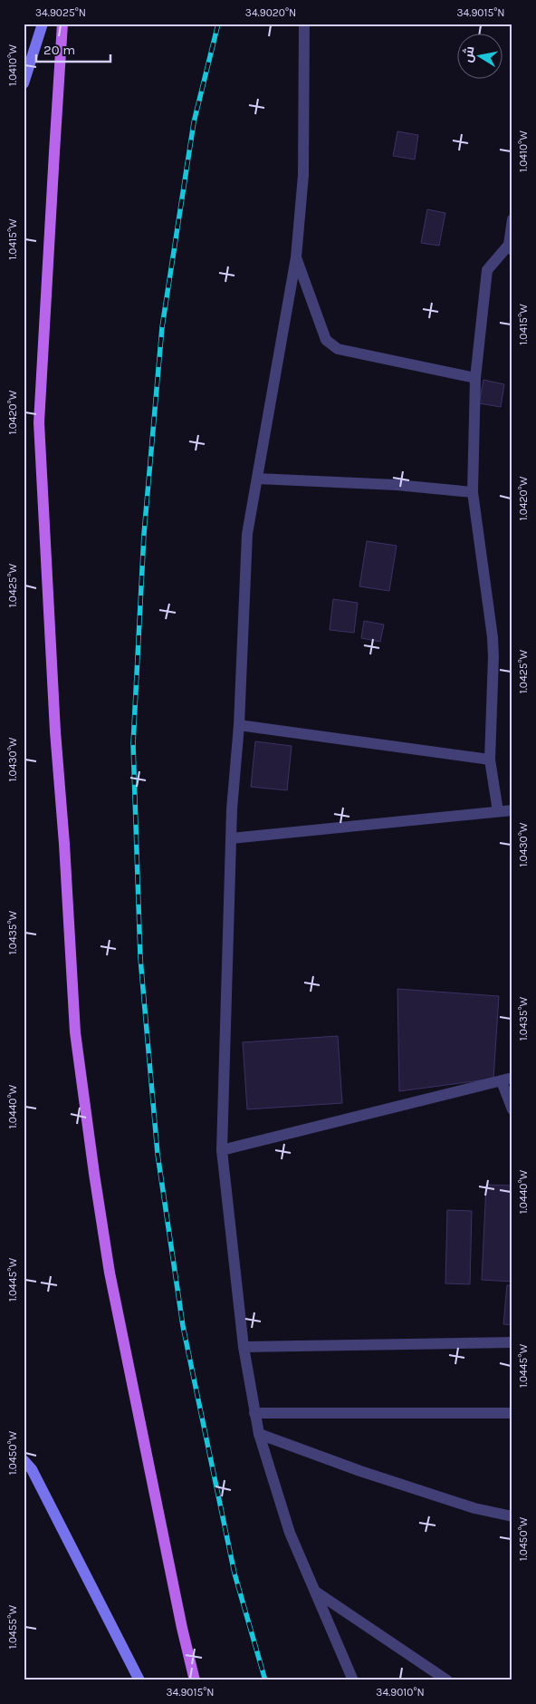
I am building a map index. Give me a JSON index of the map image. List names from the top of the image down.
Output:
{
  "scale_bar": "20 m",
  "north": "left",
  "coordinates": [
    "34.9025°N",
    "34.9020°N",
    "34.9015°N",
    "1.0410°W",
    "1.0415°W",
    "1.0420°W",
    "1.0425°W",
    "1.0430°W",
    "1.0435°W",
    "1.0440°W",
    "1.0445°W",
    "1.0450°W",
    "1.0455°W",
    "34.9010°N"
  ]
}
